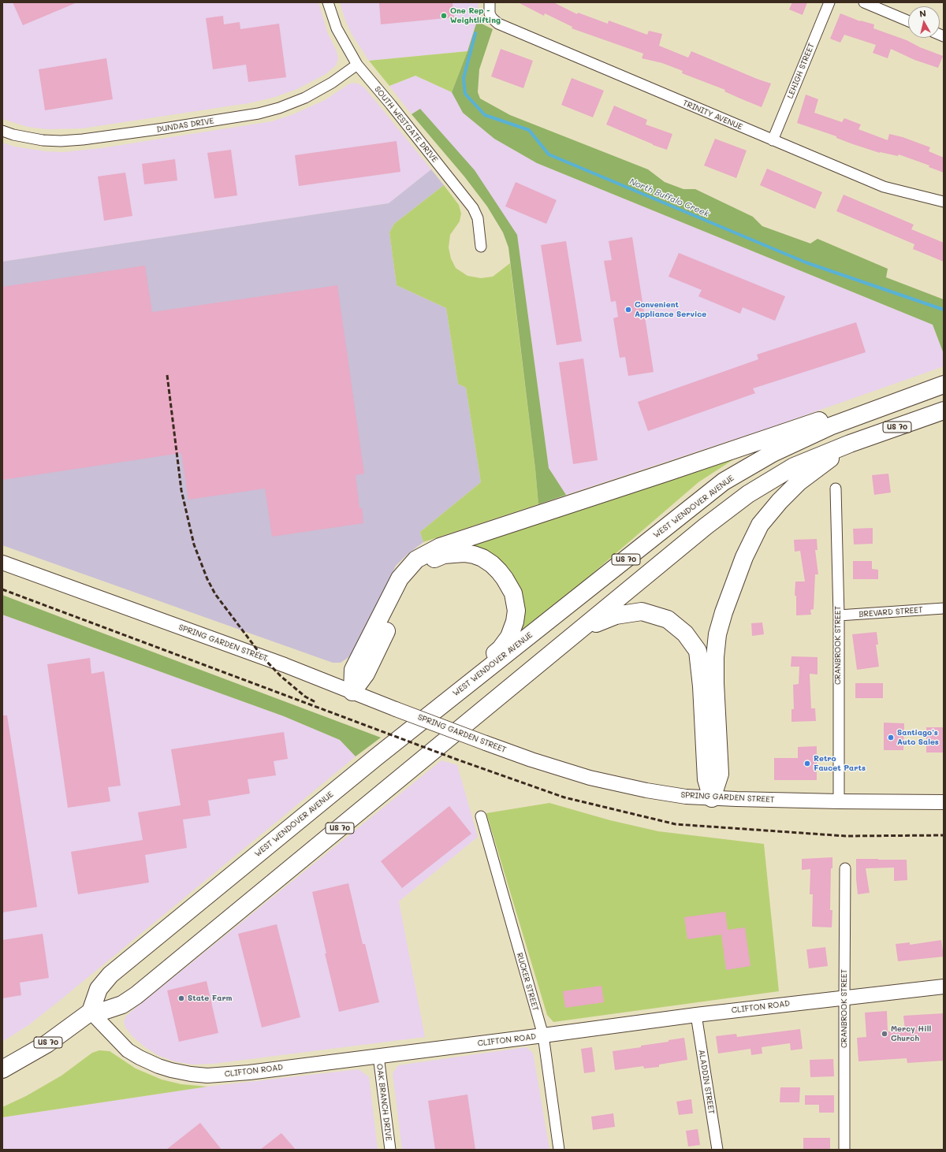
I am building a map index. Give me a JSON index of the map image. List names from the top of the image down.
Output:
{
  "streets": {
    "highway": ["US 70", "WEST WENDOVER AVENUE"],
    "main road": ["SPRING GARDEN STREET", "CLIFTON ROAD"],
    "street": [
      "LEHIGH STREET",
      "TRINITY AVENUE",
      "SOUTH WESTGATE DRIVE",
      "DUNDAS DRIVE",
      "BREVARD STREET",
      "CRANBROOK STREET",
      "RUCKER STREET",
      "ALADDIN STREET",
      "OAK BRANCH DRIVE"
    ]
  },
  "crossings": [
    ["LEHIGH STREET", "TRINITY AVENUE"],
    ["SOUTH WESTGATE DRIVE", "DUNDAS DRIVE"],
    ["US 70", "WEST WENDOVER AVENUE"],
    ["US 70", "CLIFTON ROAD"],
    ["WEST WENDOVER AVENUE", "CLIFTON ROAD"],
    ["BREVARD STREET", "CRANBROOK STREET"],
    ["SPRING GARDEN STREET", "CRANBROOK STREET"],
    ["CRANBROOK STREET", "CLIFTON ROAD"],
    ["RUCKER STREET", "CLIFTON ROAD"],
    ["CLIFTON ROAD", "ALADDIN STREET"],
    ["CLIFTON ROAD", "OAK BRANCH DRIVE"]
  ],
  "water": ["North Buffalo Creek"],
  "places": [
    "One Rep - Weightlifting",
    "Convenient Appliance Service",
    "Santiago's Auto Sales",
    "Retro Faucet Parts",
    "State Farm",
    "Mercy Hill Church"
  ],
  "north": "top"
}
